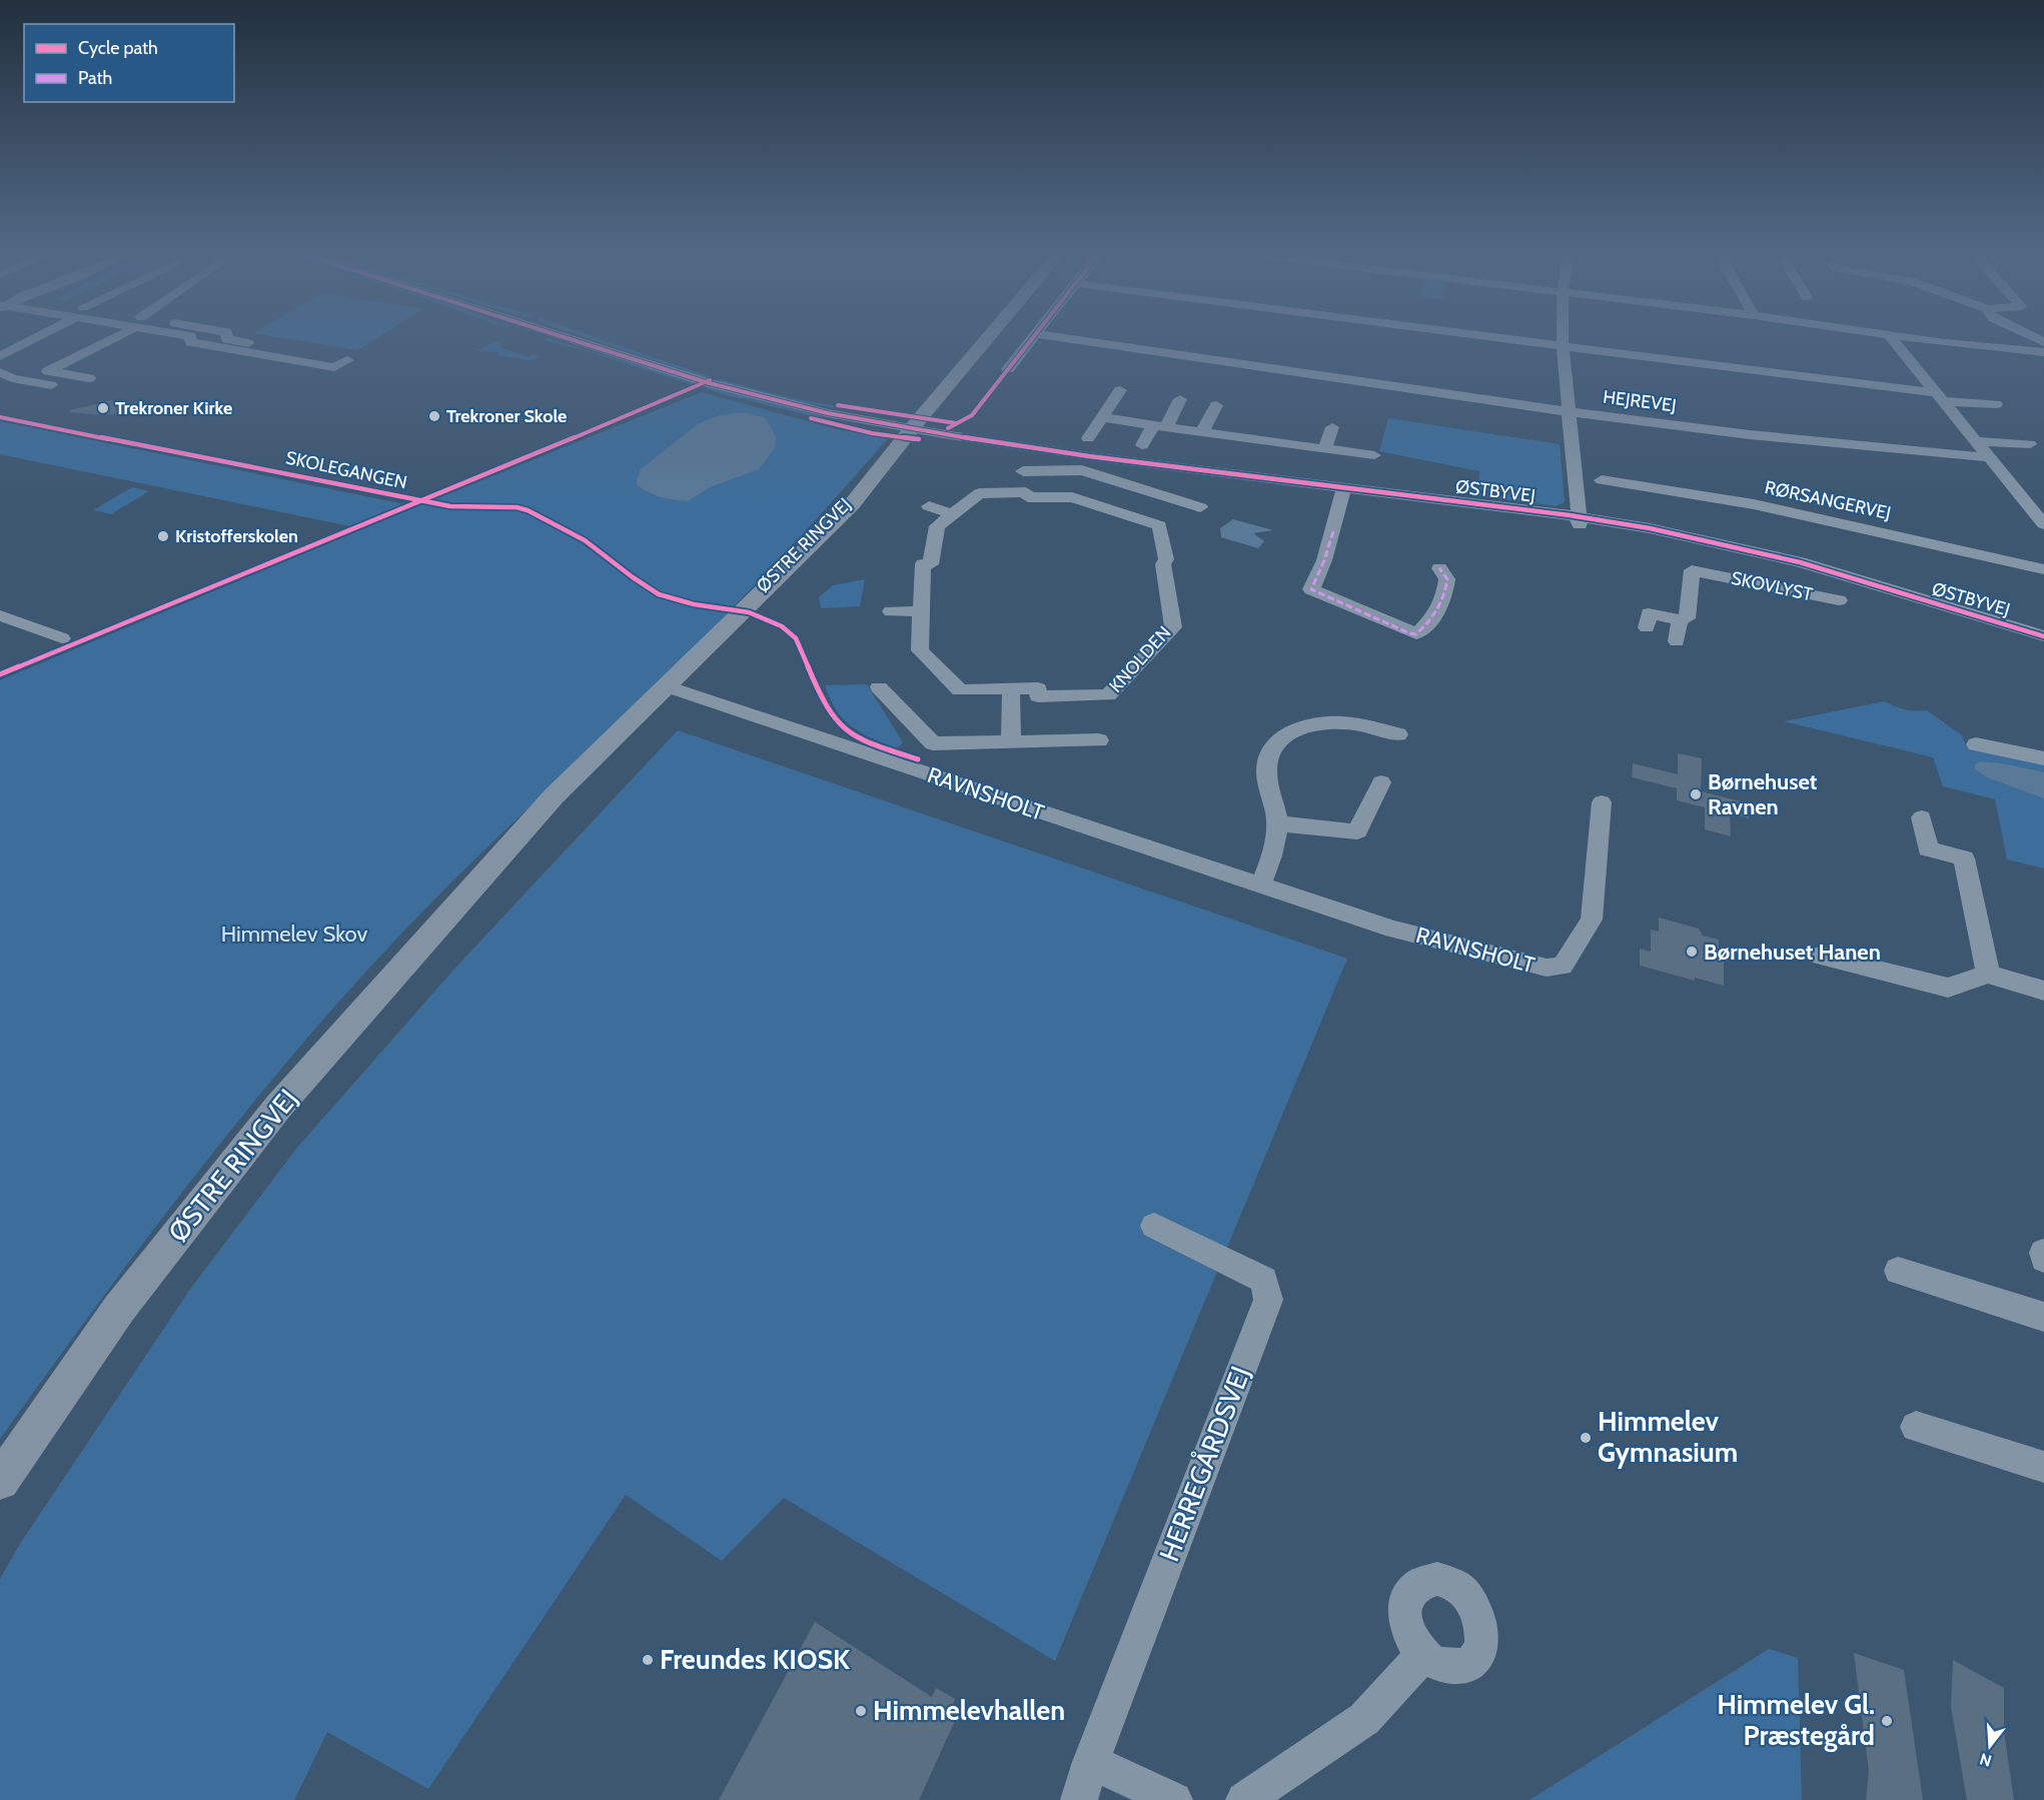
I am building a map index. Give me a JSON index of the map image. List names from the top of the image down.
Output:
{
  "streets": {
    "main road": ["ØSTRE RINGVEJ"],
    "street": [
      "HEJREVEJ",
      "ØSTBYVEJ",
      "RØRSANGERVEJ",
      "SKOVLYST",
      "KNOLDEN",
      "RAVNSHOLT",
      "HERREGÅRDSVEJ"
    ],
    "cycle path": ["SKOLEGANGEN"]
  },
  "crossings": [
    ["ØSTBYVEJ", "ØSTRE RINGVEJ"],
    ["ØSTBYVEJ", "SKOVLYST"],
    ["ØSTRE RINGVEJ", "RAVNSHOLT"]
  ],
  "parks": ["Himmelev Skov"],
  "places": [
    "Trekroner Kirke",
    "Trekroner Skole",
    "Kristofferskolen",
    "Børnehuset Ravnen",
    "Børnehuset Hanen",
    "Himmelev Gymnasium",
    "Freundes KIOSK",
    "Himmelevhallen",
    "Himmelev Gl. Præstegård"
  ],
  "legend": ["Cycle path", "Path"],
  "north": "bottom"
}
